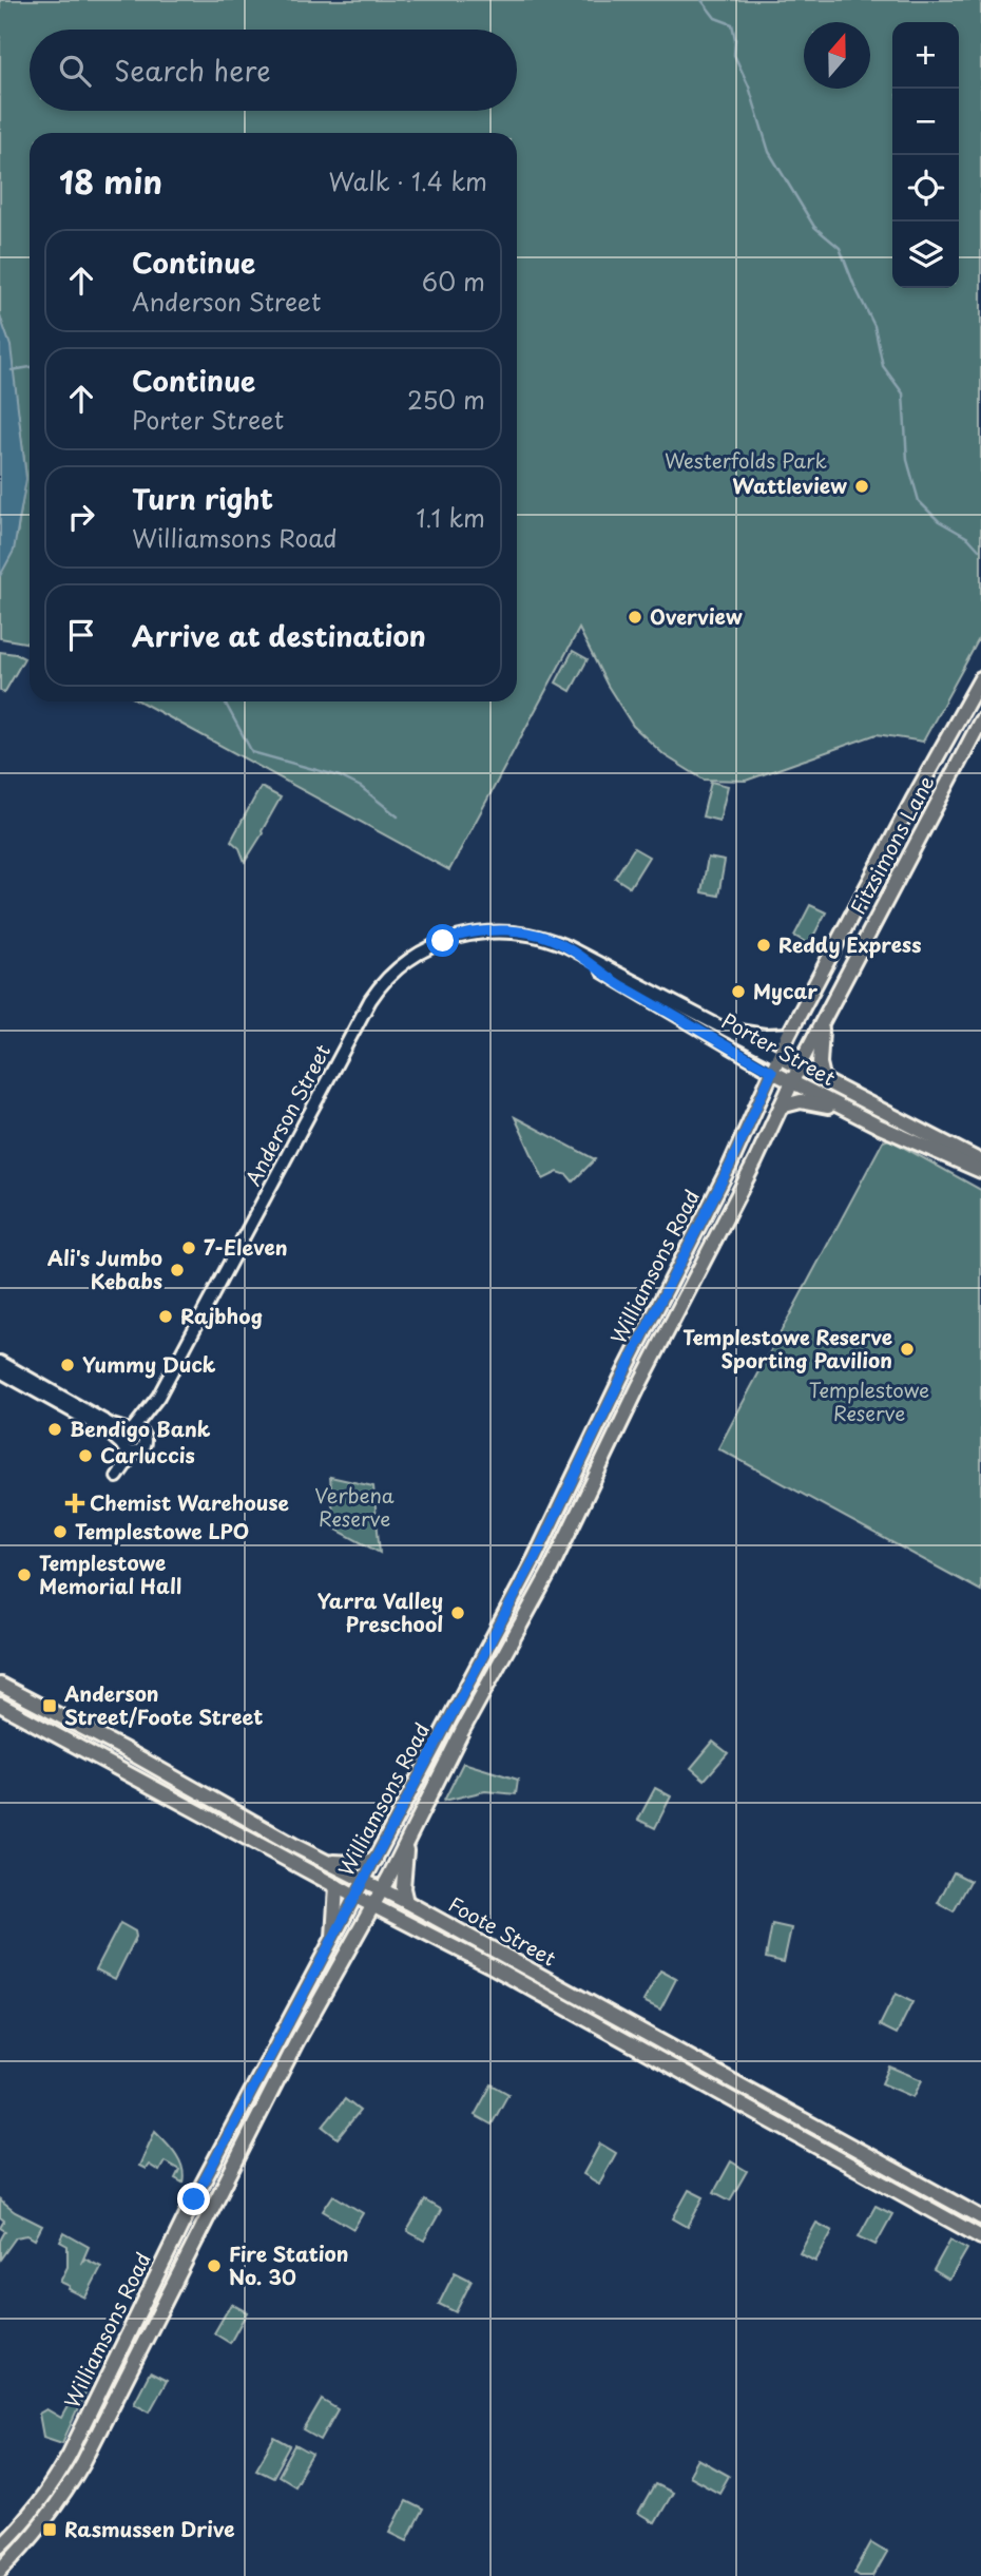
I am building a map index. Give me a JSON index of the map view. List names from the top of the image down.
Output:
{
  "streets": {
    "main road": [
      "Fitzsimons Lane",
      "Porter Street",
      "Anderson Street",
      "Williamsons Road",
      "Foote Street"
    ]
  },
  "crossings": [
    ["Fitzsimons Lane", "Porter Street"],
    ["Fitzsimons Lane", "Williamsons Road"],
    ["Porter Street", "Anderson Street"],
    ["Porter Street", "Williamsons Road"],
    ["Williamsons Road", "Foote Street"]
  ],
  "parks": ["Westerfolds Park", "Templestowe Reserve", "Verbena Reserve"],
  "places": {
    "other": [
      "Wattleview",
      "Overview",
      "Reddy Express",
      "Mycar",
      "7-Eleven",
      "Ali's Jumbo Kebabs",
      "Rajbhog",
      "Templestowe Reserve Sporting Pavilion",
      "Yummy Duck",
      "Bendigo Bank",
      "Carluccis",
      "Templestowe LPO",
      "Templestowe Memorial Hall",
      "Yarra Valley Preschool",
      "Fire Station No. 30"
    ],
    "health": ["Chemist Warehouse"],
    "transit": ["Anderson Street/Foote Street", "Rasmussen Drive"]
  },
  "north": "top",
  "page": {
    "map_buttons": ["+", "−"],
    "search": "Search here",
    "heading": ["18 min", "Walk · 1.4 km"],
    "list": [
      ["Continue", "Anderson Street", "60 m"],
      ["Continue", "Porter Street", "250 m"],
      ["Turn right", "Williamsons Road", "1.1 km"],
      "Arrive at destination"
    ]
  }
}
